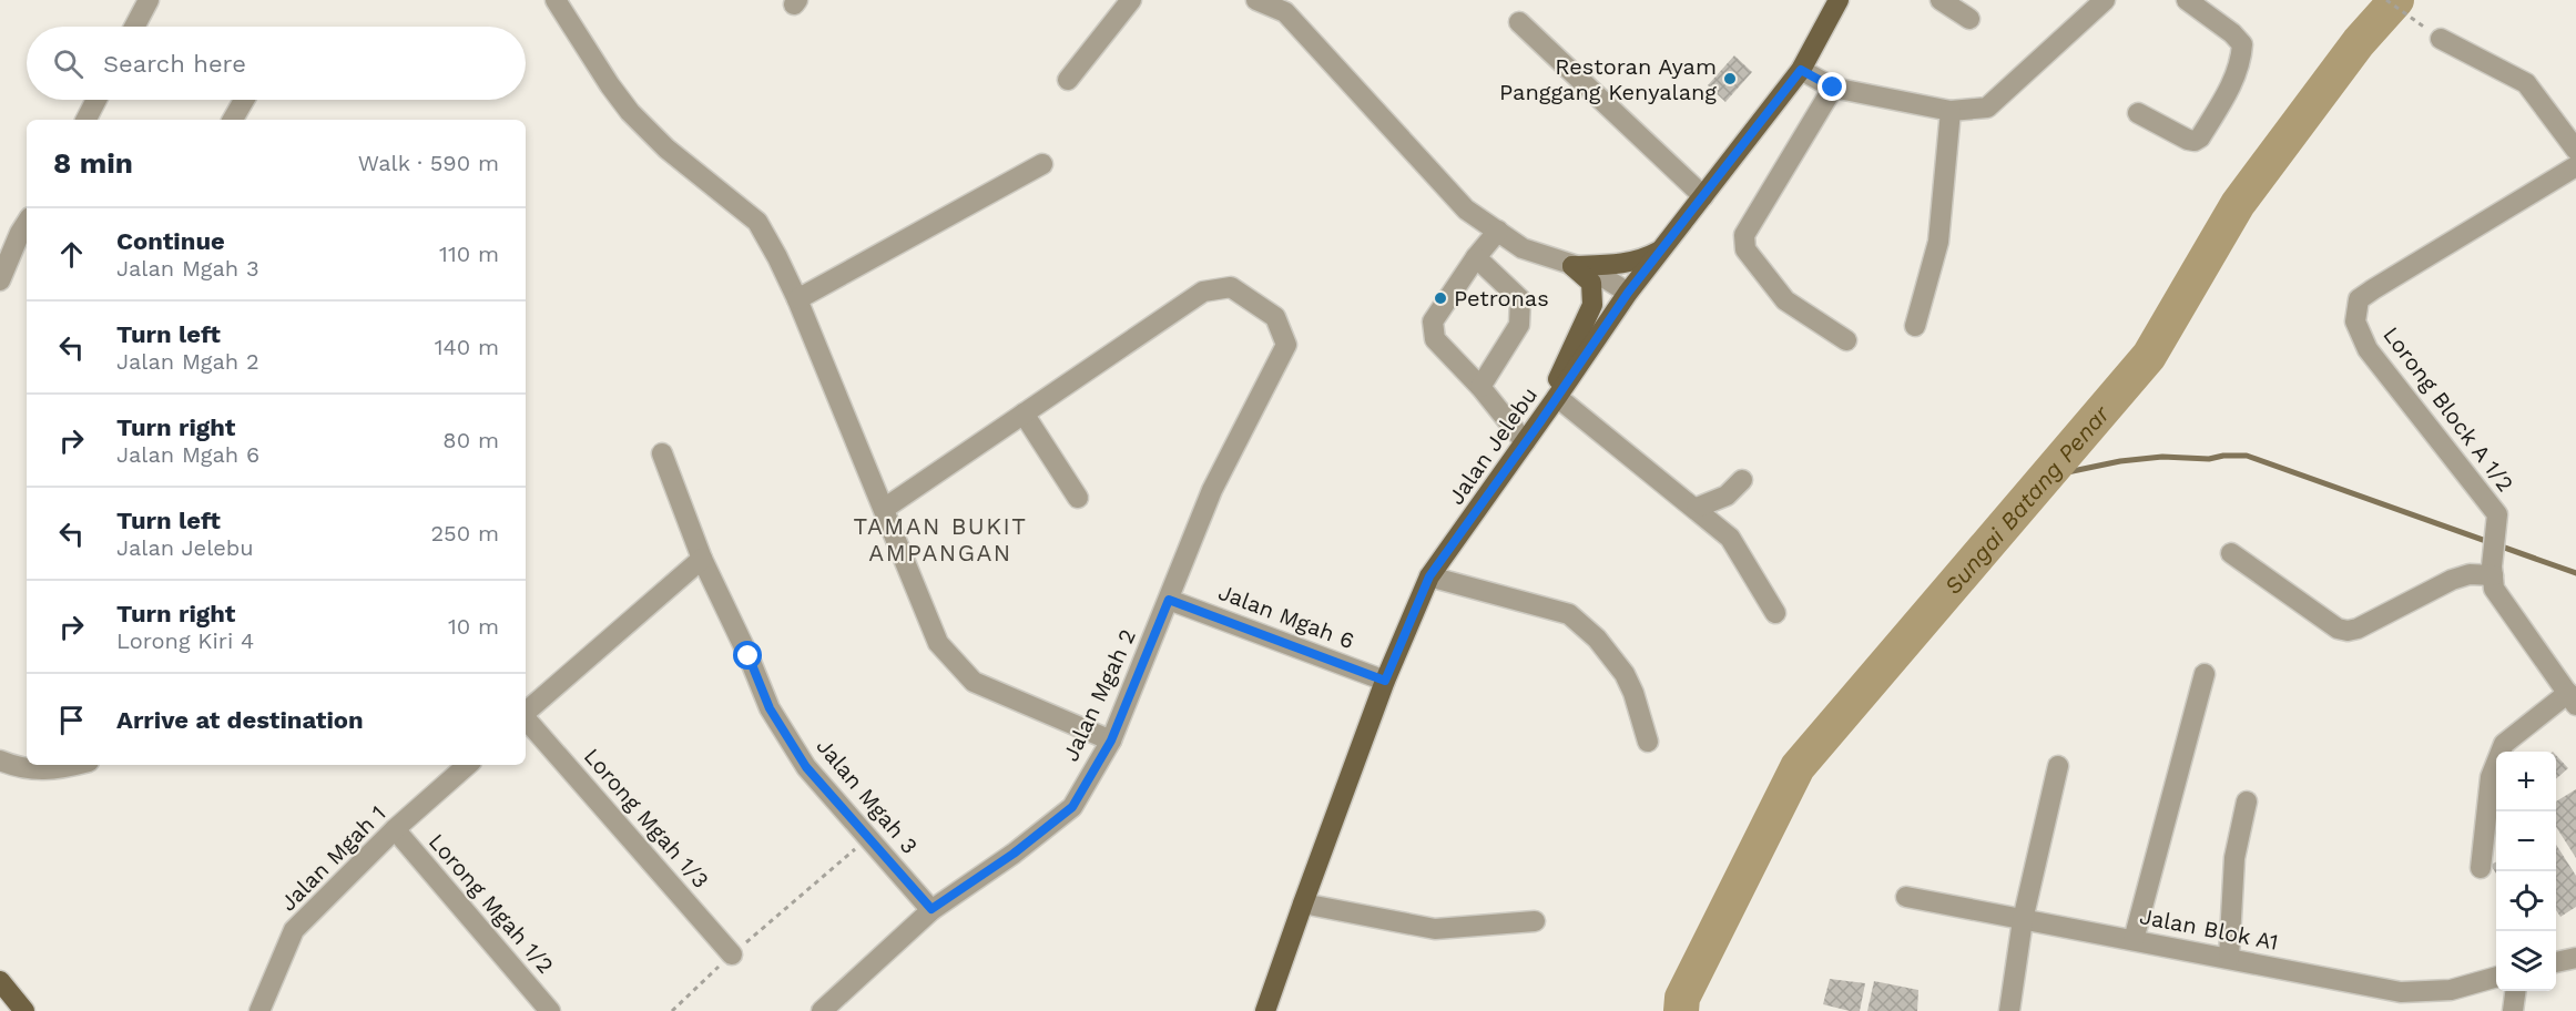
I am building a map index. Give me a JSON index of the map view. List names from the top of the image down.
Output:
{
  "streets": {
    "main road": ["Jalan Jelebu"],
    "street": [
      "Lorong Block A 1/2",
      "Jalan Mgah 6",
      "Jalan Mgah 2",
      "Jalan Mgah 3",
      "Lorong Mgah 1/3",
      "Jalan Mgah 1",
      "Lorong Mgah 1/2",
      "Jalan Blok A1"
    ]
  },
  "crossings": [
    ["Jalan Jelebu", "Jalan Mgah 6"],
    ["Jalan Mgah 6", "Jalan Mgah 2"],
    ["Jalan Mgah 2", "Jalan Mgah 3"],
    ["Jalan Mgah 1", "Lorong Mgah 1/2"]
  ],
  "districts": ["TAMAN BUKIT AMPANGAN"],
  "water": ["Sungai Batang Penar"],
  "places": ["Restoran Ayam Panggang Kenyalang", "Petronas"],
  "page": {
    "search": "Search here",
    "heading": ["8 min", "Walk · 590 m"],
    "list": [
      ["Continue", "Jalan Mgah 3", "110 m"],
      ["Turn left", "Jalan Mgah 2", "140 m"],
      ["Turn right", "Jalan Mgah 6", "80 m"],
      ["Turn left", "Jalan Jelebu", "250 m"],
      ["Turn right", "Lorong Kiri 4", "10 m"],
      "Arrive at destination"
    ],
    "map_buttons": ["+", "−"]
  }
}
